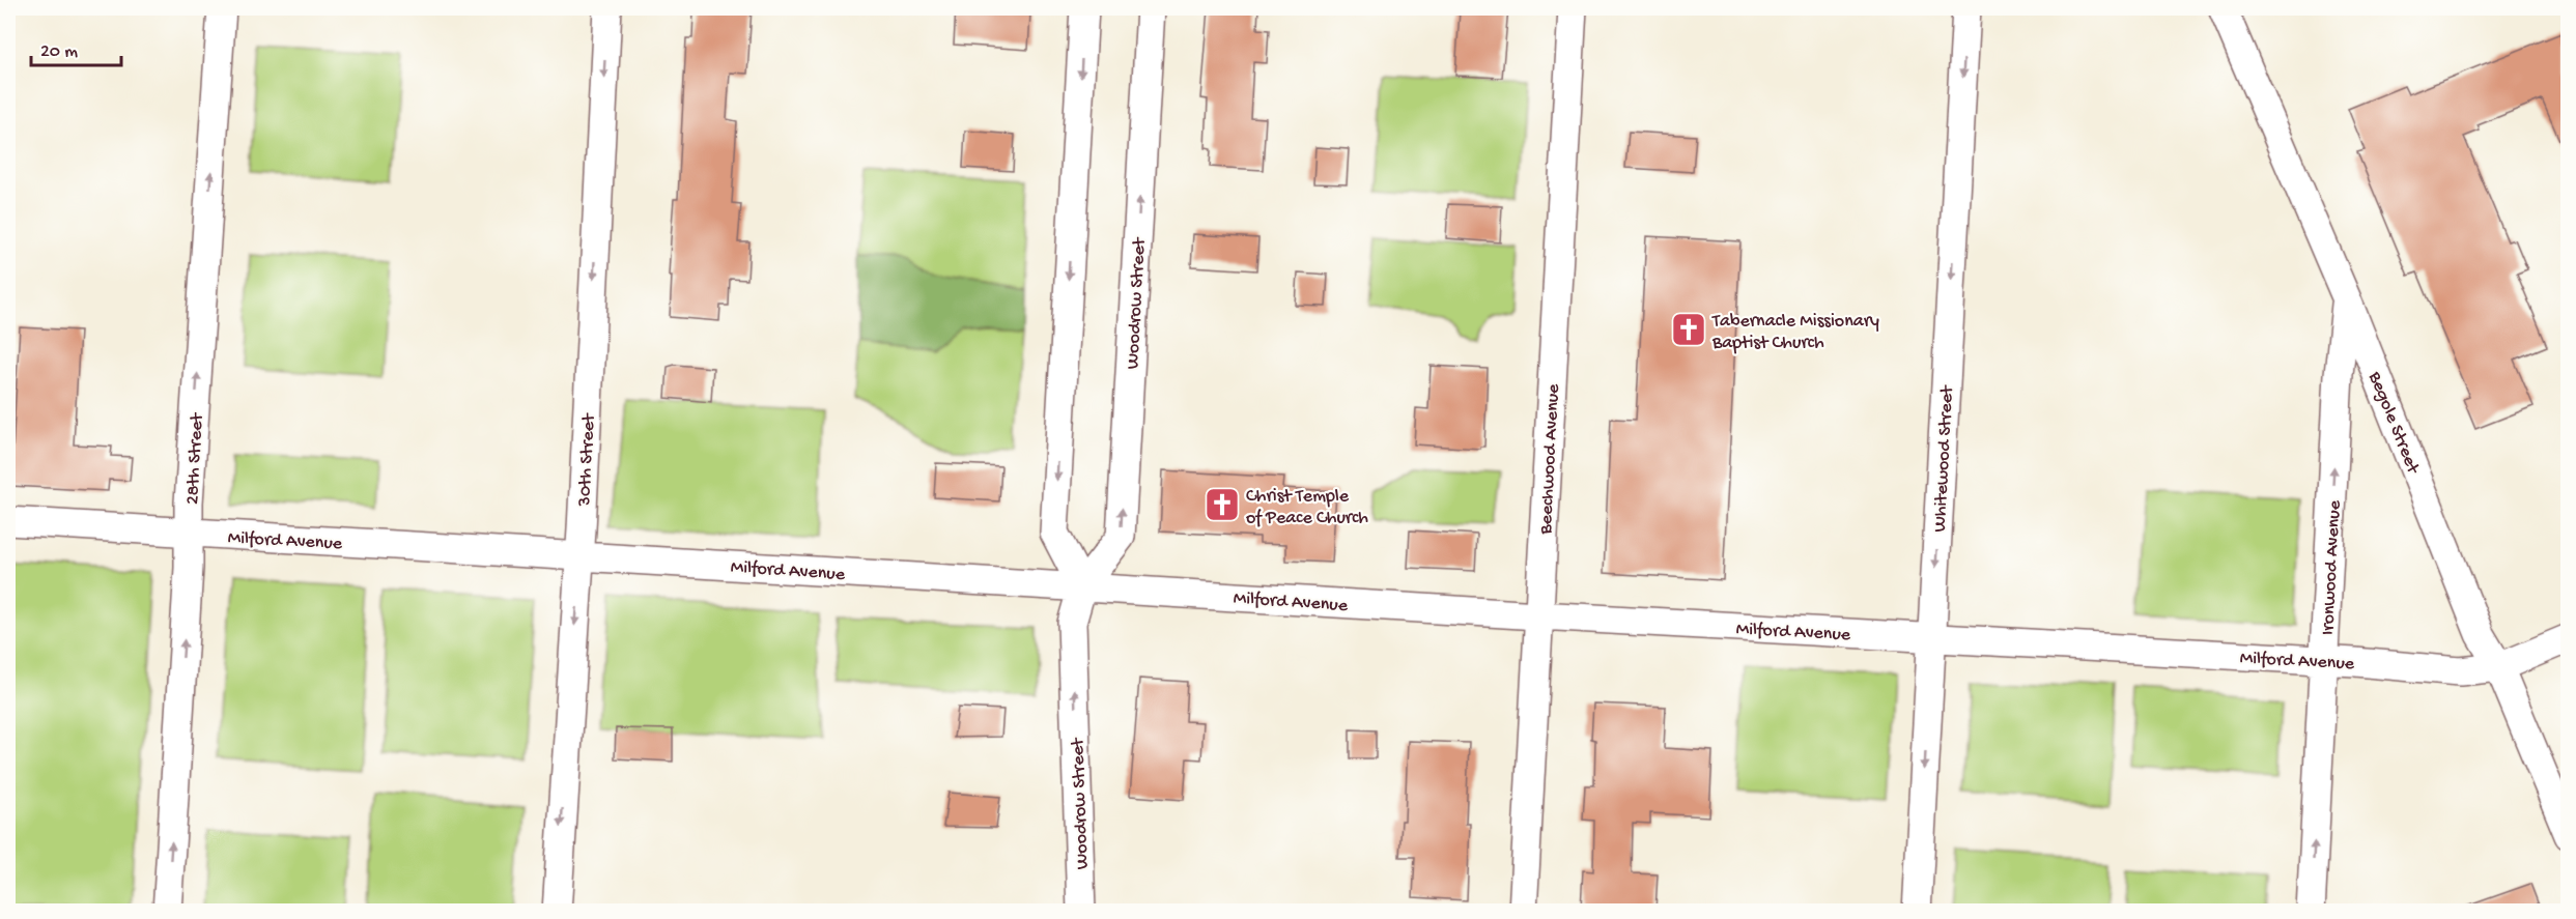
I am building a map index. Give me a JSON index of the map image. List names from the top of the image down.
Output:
{
  "streets": {
    "street": [
      "Woodrow Street",
      "Begole Street",
      "28th Street",
      "Beechwood Avenue",
      "Whitewood Street",
      "30th Street",
      "Milford Avenue",
      "Ironwood Avenue"
    ]
  },
  "crossings": [
    ["Woodrow Street", "Milford Avenue"],
    ["Begole Street", "Milford Avenue"],
    ["Begole Street", "Ironwood Avenue"],
    ["28th Street", "Milford Avenue"],
    ["Beechwood Avenue", "Milford Avenue"],
    ["Whitewood Street", "Milford Avenue"],
    ["30th Street", "Milford Avenue"],
    ["Milford Avenue", "Ironwood Avenue"]
  ],
  "one_way": [
    "28th Street",
    "Whitewood Street",
    "30th Street",
    "Ironwood Avenue"
  ],
  "places": {
    "church": ["Tabernacle Missionary Baptist Church", "Christ Temple of Peace Church"]
  },
  "scale_bar": "20 m"
}
